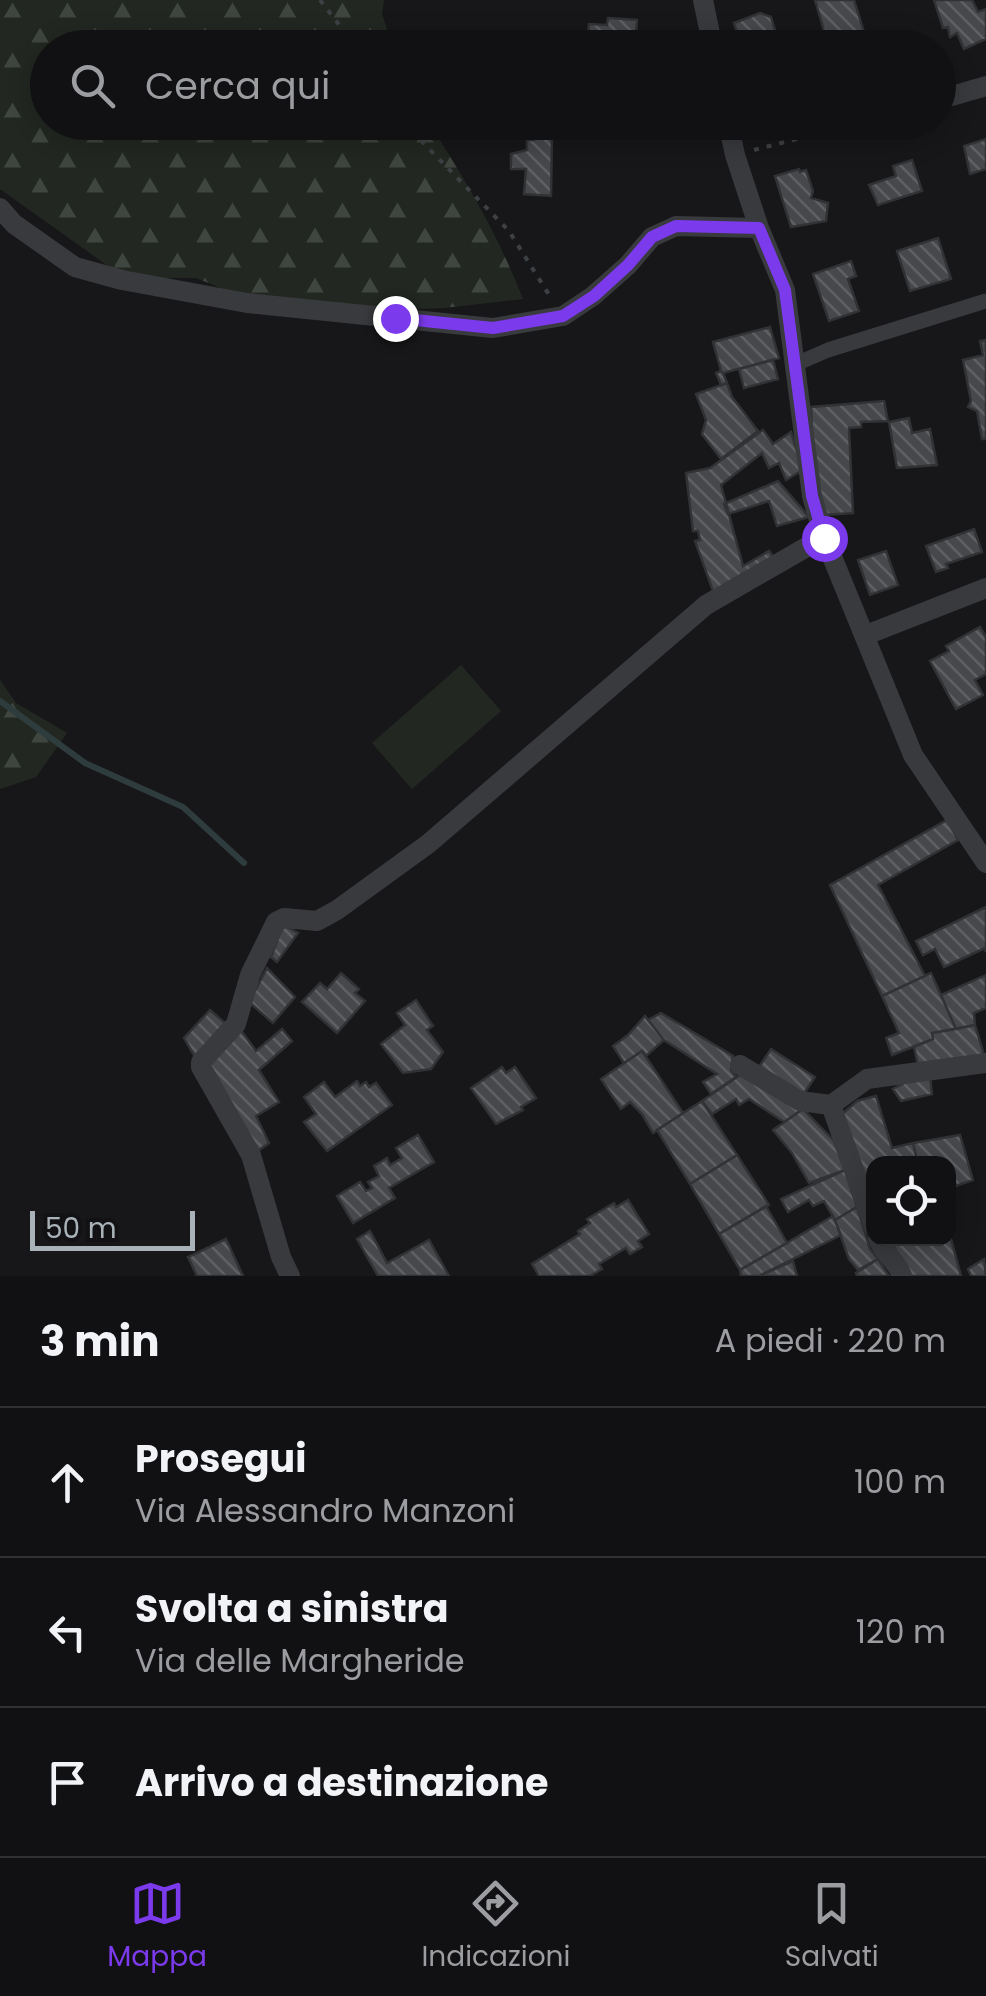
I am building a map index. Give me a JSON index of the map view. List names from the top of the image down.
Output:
{
  "scale_bar": "50 m",
  "page": {
    "search": "Cerca qui",
    "scale": "50 m",
    "heading": ["3 min", "A piedi · 220 m"],
    "list": [
      ["Prosegui", "Via Alessandro Manzoni", "100 m"],
      ["Svolta a sinistra", "Via delle Margheride", "120 m"],
      "Arrivo a destinazione"
    ],
    "nav": ["Mappa", "Indicazioni", "Salvati"]
  }
}
